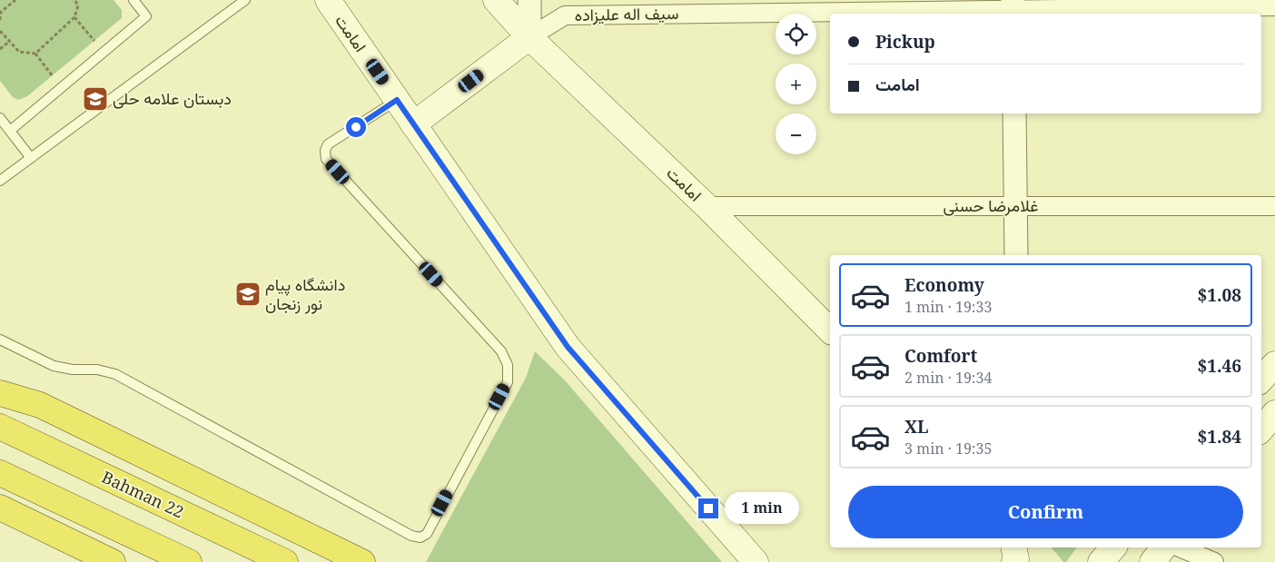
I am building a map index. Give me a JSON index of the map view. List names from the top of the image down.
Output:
{
  "streets": {
    "highway": ["Bahman 22"],
    "main road": ["امامت"],
    "street": ["سیف اله علیزاده", "غلامرضا حسنی"]
  },
  "crossings": [
    ["سیف اله علیزاده", "امامت"],
    ["امامت", "غلامرضا حسنی"]
  ],
  "places": {
    "school or university": ["دبستان علامه حلی", "دانشگاه پیام نور زنجان"]
  },
  "page": {
    "map_buttons": ["+", "−"],
    "banner": ["Pickup", "امامت"],
    "list": [
      {
        "name": "Economy",
        "note": "1 min · 19:33",
        "value": "$1.08"
      },
      {
        "name": "Comfort",
        "note": "2 min · 19:34",
        "value": "$1.46"
      },
      {
        "name": "XL",
        "note": "3 min · 19:35",
        "value": "$1.84"
      }
    ],
    "buttons": "Confirm",
    "bubble": "1 min"
  }
}
